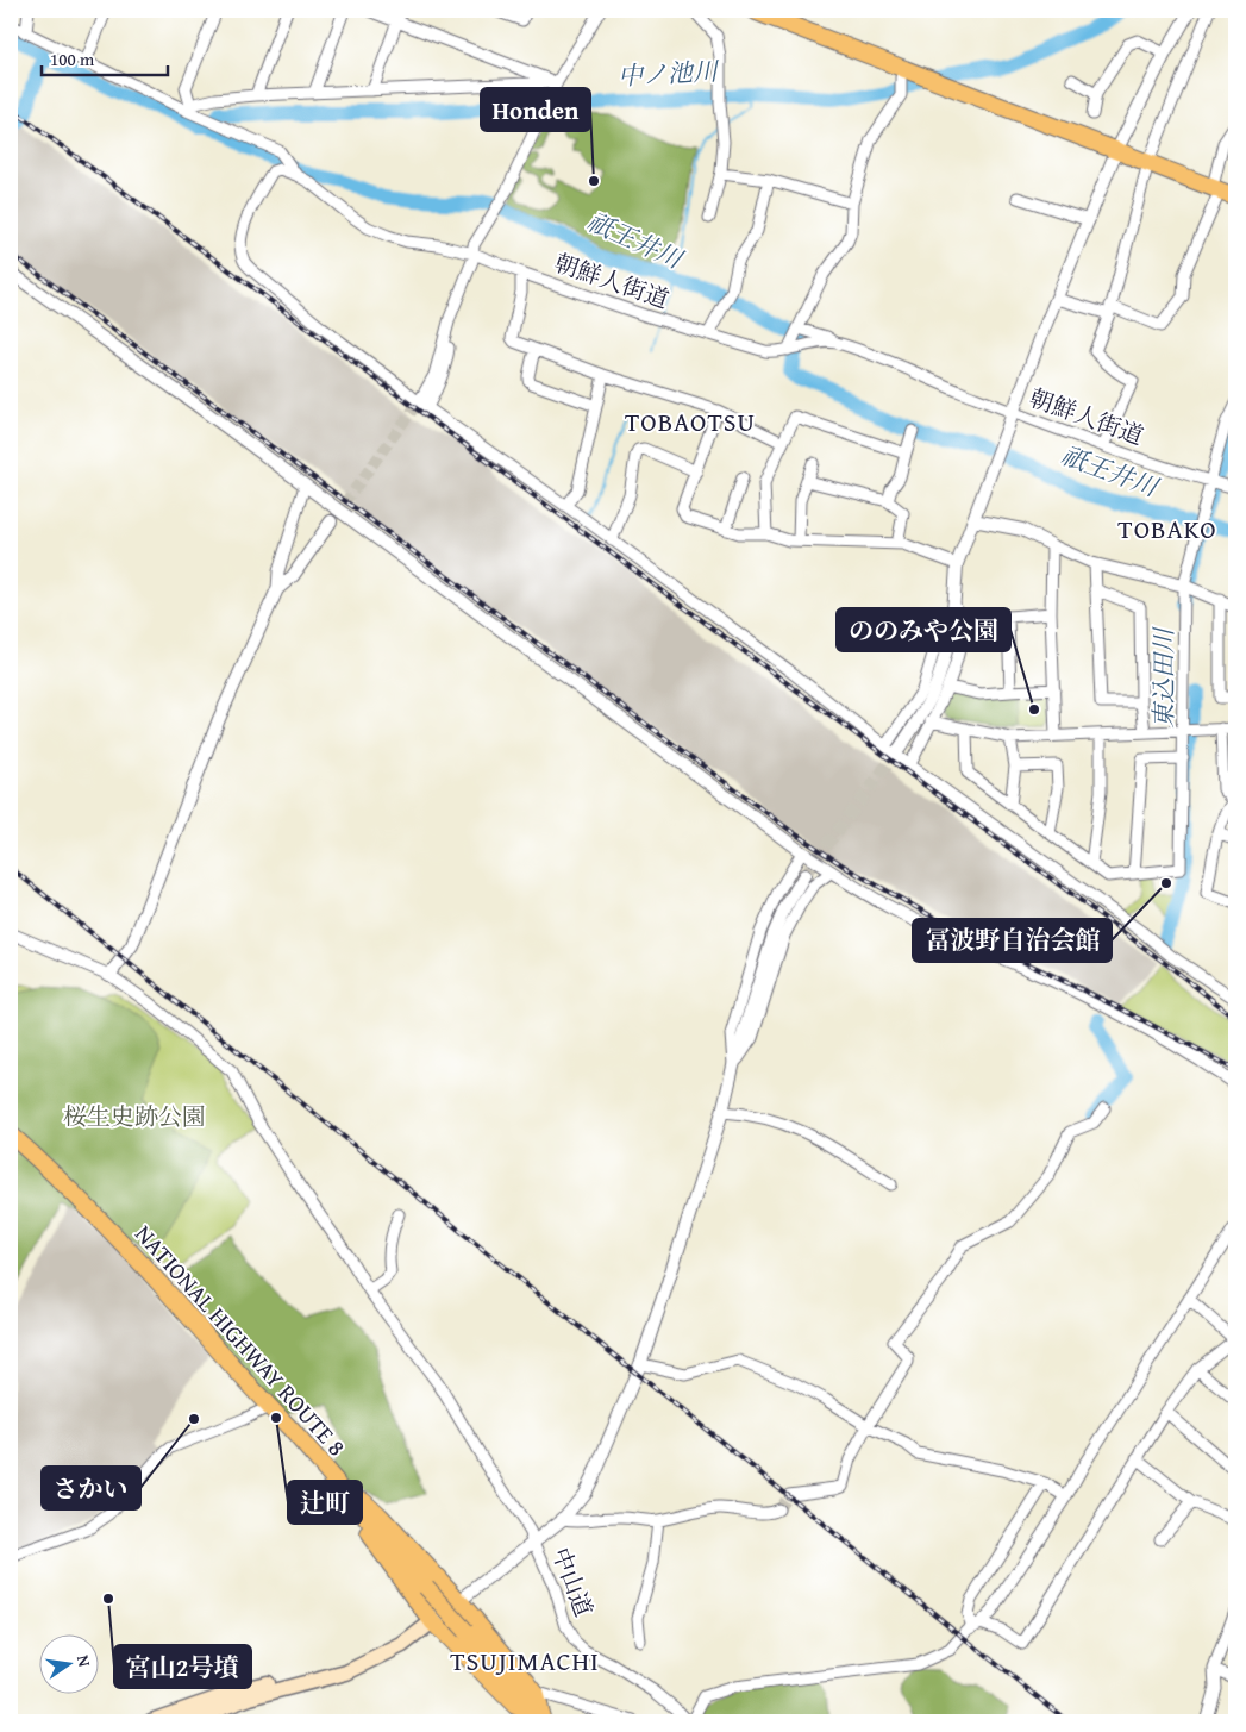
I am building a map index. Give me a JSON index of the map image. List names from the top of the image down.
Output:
{
  "streets": {
    "main road": ["NATIONAL HIGHWAY ROUTE 8"],
    "street": ["朝鮮人街道", "中山道"]
  },
  "districts": ["TOBAOTSU", "TOBAKO", "TSUJIMACHI"],
  "water": ["中ノ池川", "祇王井川", "東込田川"],
  "parks": ["桜生史跡公園"],
  "places": [
    "Honden",
    "ののみや公園",
    "冨波野自治会館",
    "辻町",
    "さかい",
    "宮山2号墳"
  ],
  "scale_bar": "100 m",
  "north": "right"
}
